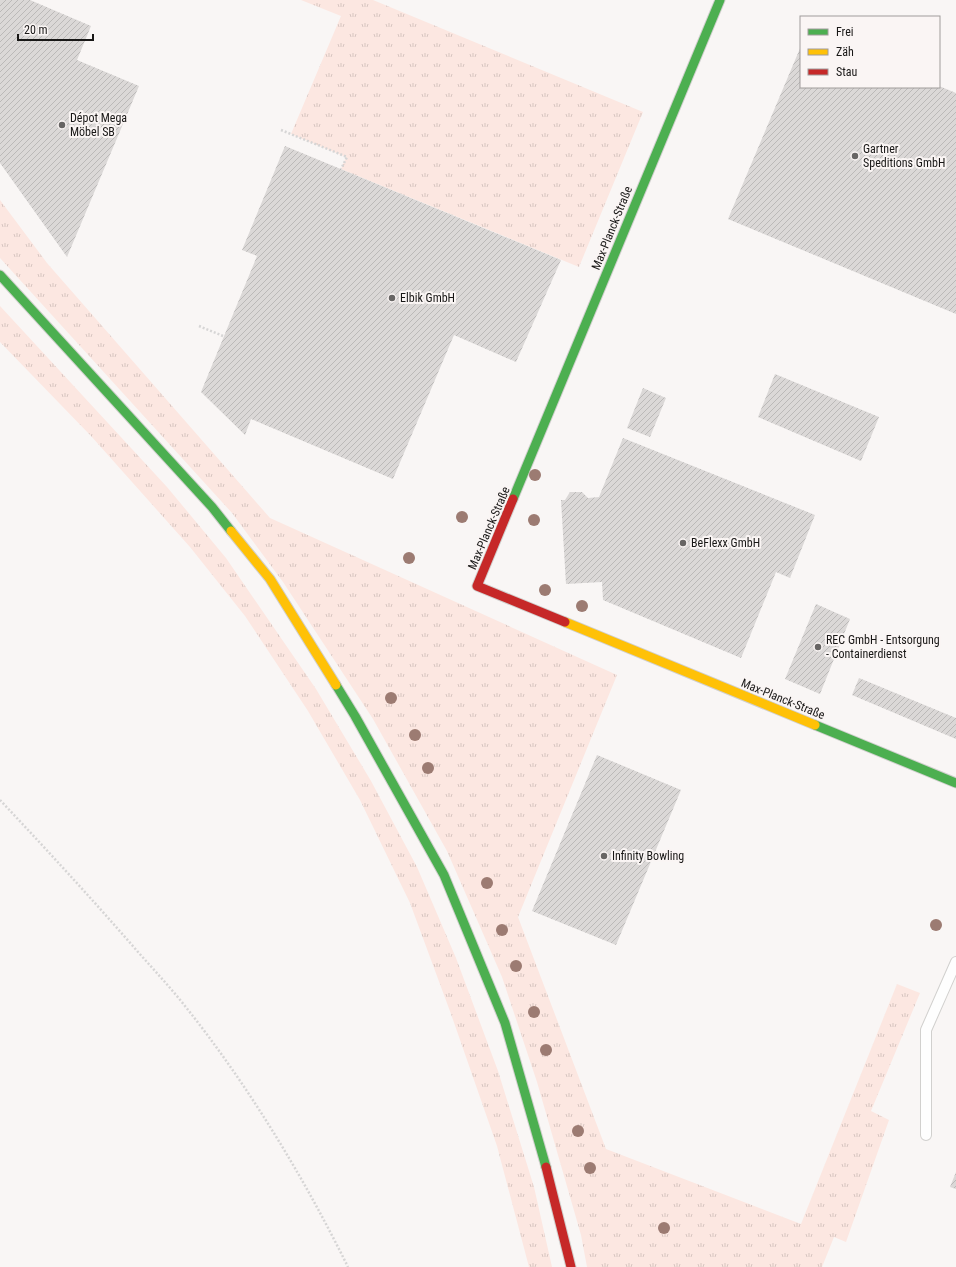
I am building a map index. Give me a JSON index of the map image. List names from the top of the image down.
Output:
{
  "streets": {
    "street": ["Max-Planck-Straße"]
  },
  "places": [
    "Dépot Mega Möbel SB",
    "Gartner Speditions GmbH",
    "Elbik GmbH",
    "BeFlexx GmbH",
    "REC GmbH - Entsorgung - Containerdienst",
    "Infinity Bowling"
  ],
  "legend": ["Frei", "Zäh", "Stau"],
  "scale_bar": "20 m"
}
